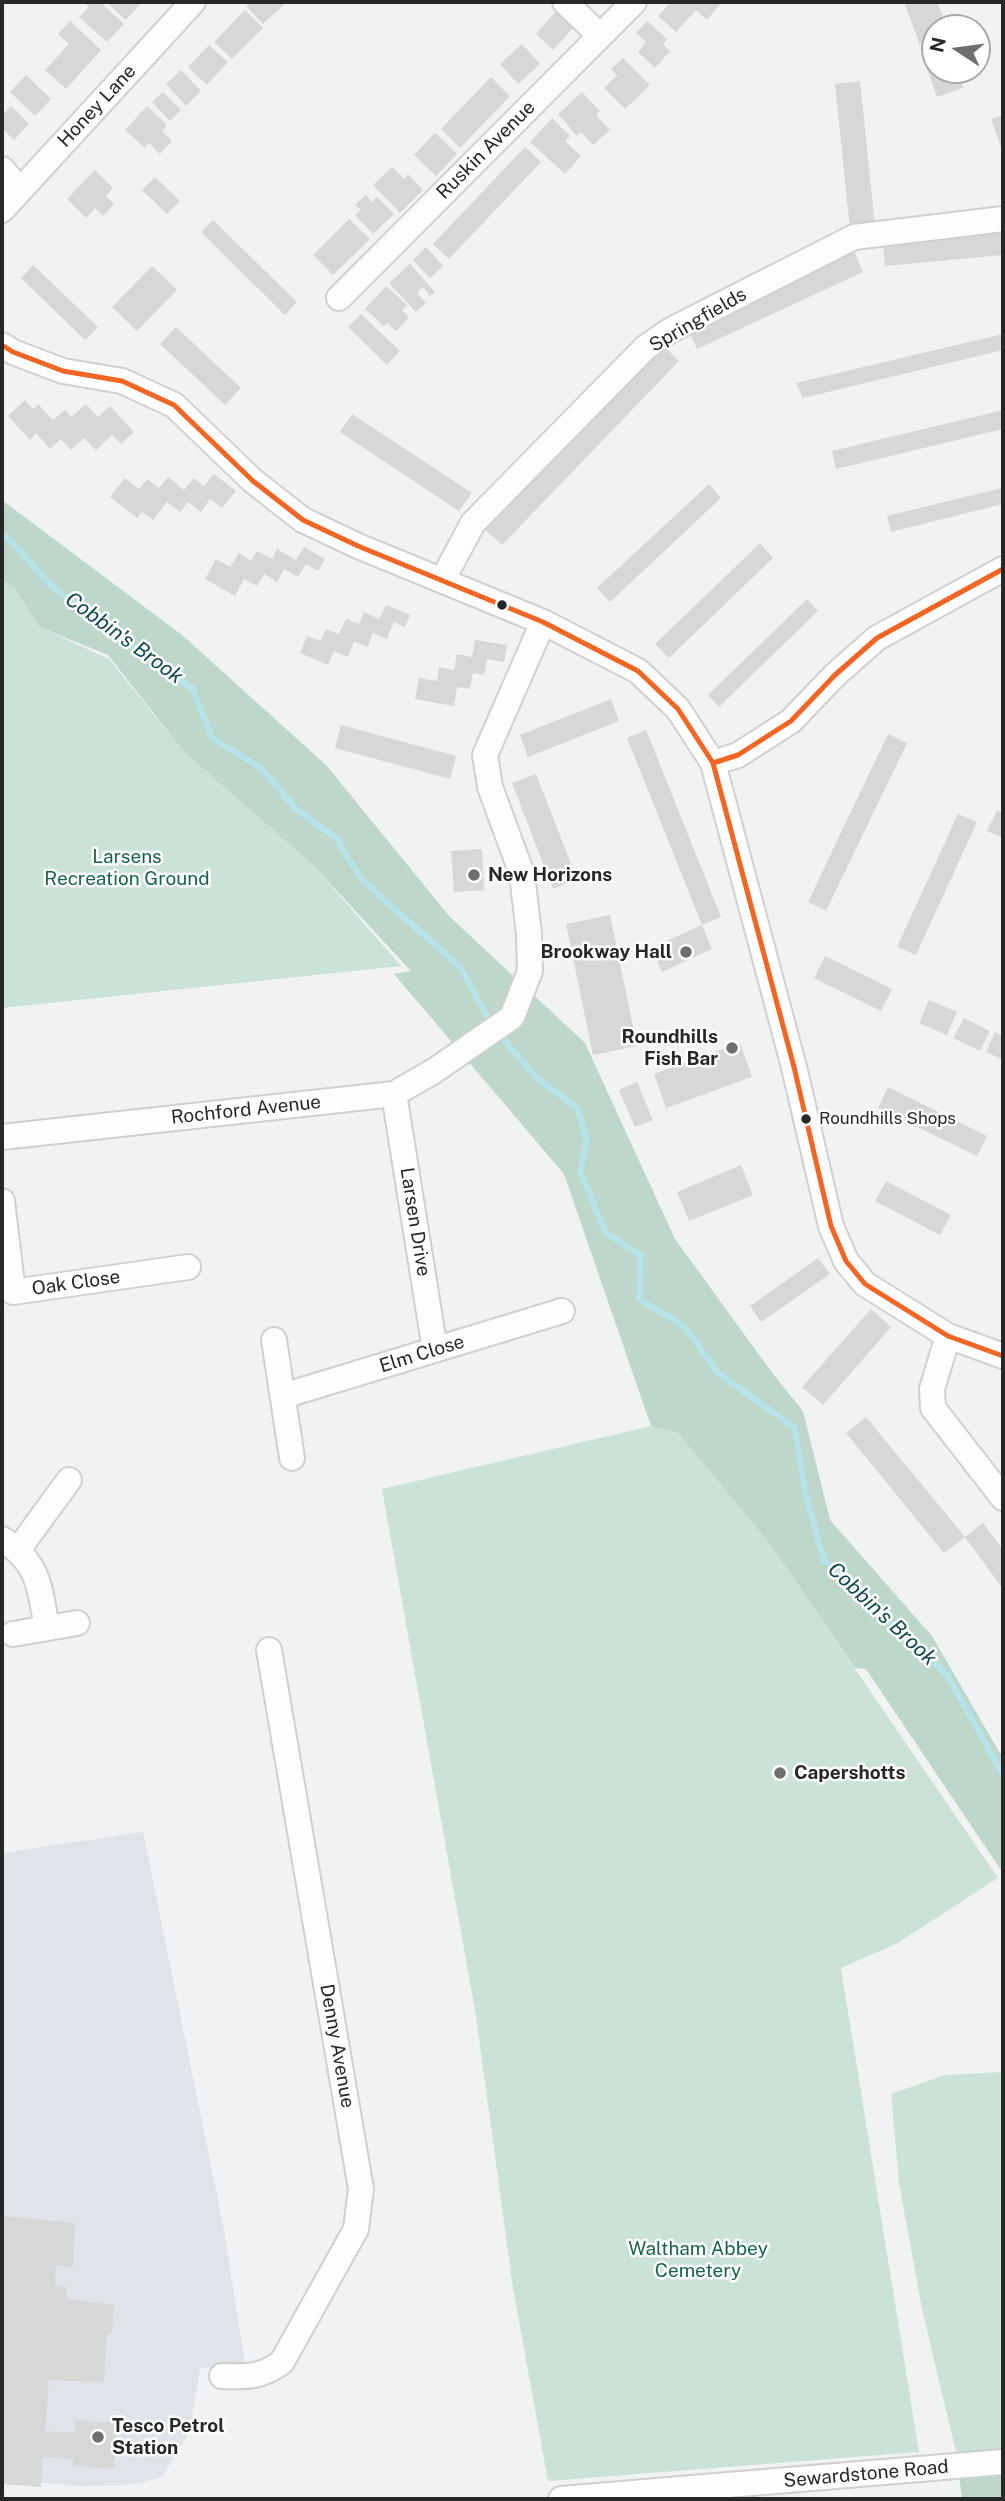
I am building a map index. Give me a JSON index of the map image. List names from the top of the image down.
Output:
{
  "streets": {
    "street": [
      "Honey Lane",
      "Ruskin Avenue",
      "Springfields",
      "Rochford Avenue",
      "Larsen Drive",
      "Oak Close",
      "Elm Close",
      "Denny Avenue",
      "Sewardstone Road"
    ]
  },
  "crossings": [
    ["Rochford Avenue", "Larsen Drive"],
    ["Larsen Drive", "Elm Close"]
  ],
  "water": ["Cobbin's Brook"],
  "parks": ["Larsens Recreation Ground", "Waltham Abbey Cemetery"],
  "places": [
    "New Horizons",
    "Brookway Hall",
    "Roundhills Fish Bar",
    "Roundhills Shops",
    "Capershotts",
    "Tesco Petrol Station"
  ],
  "north": "left"
}
